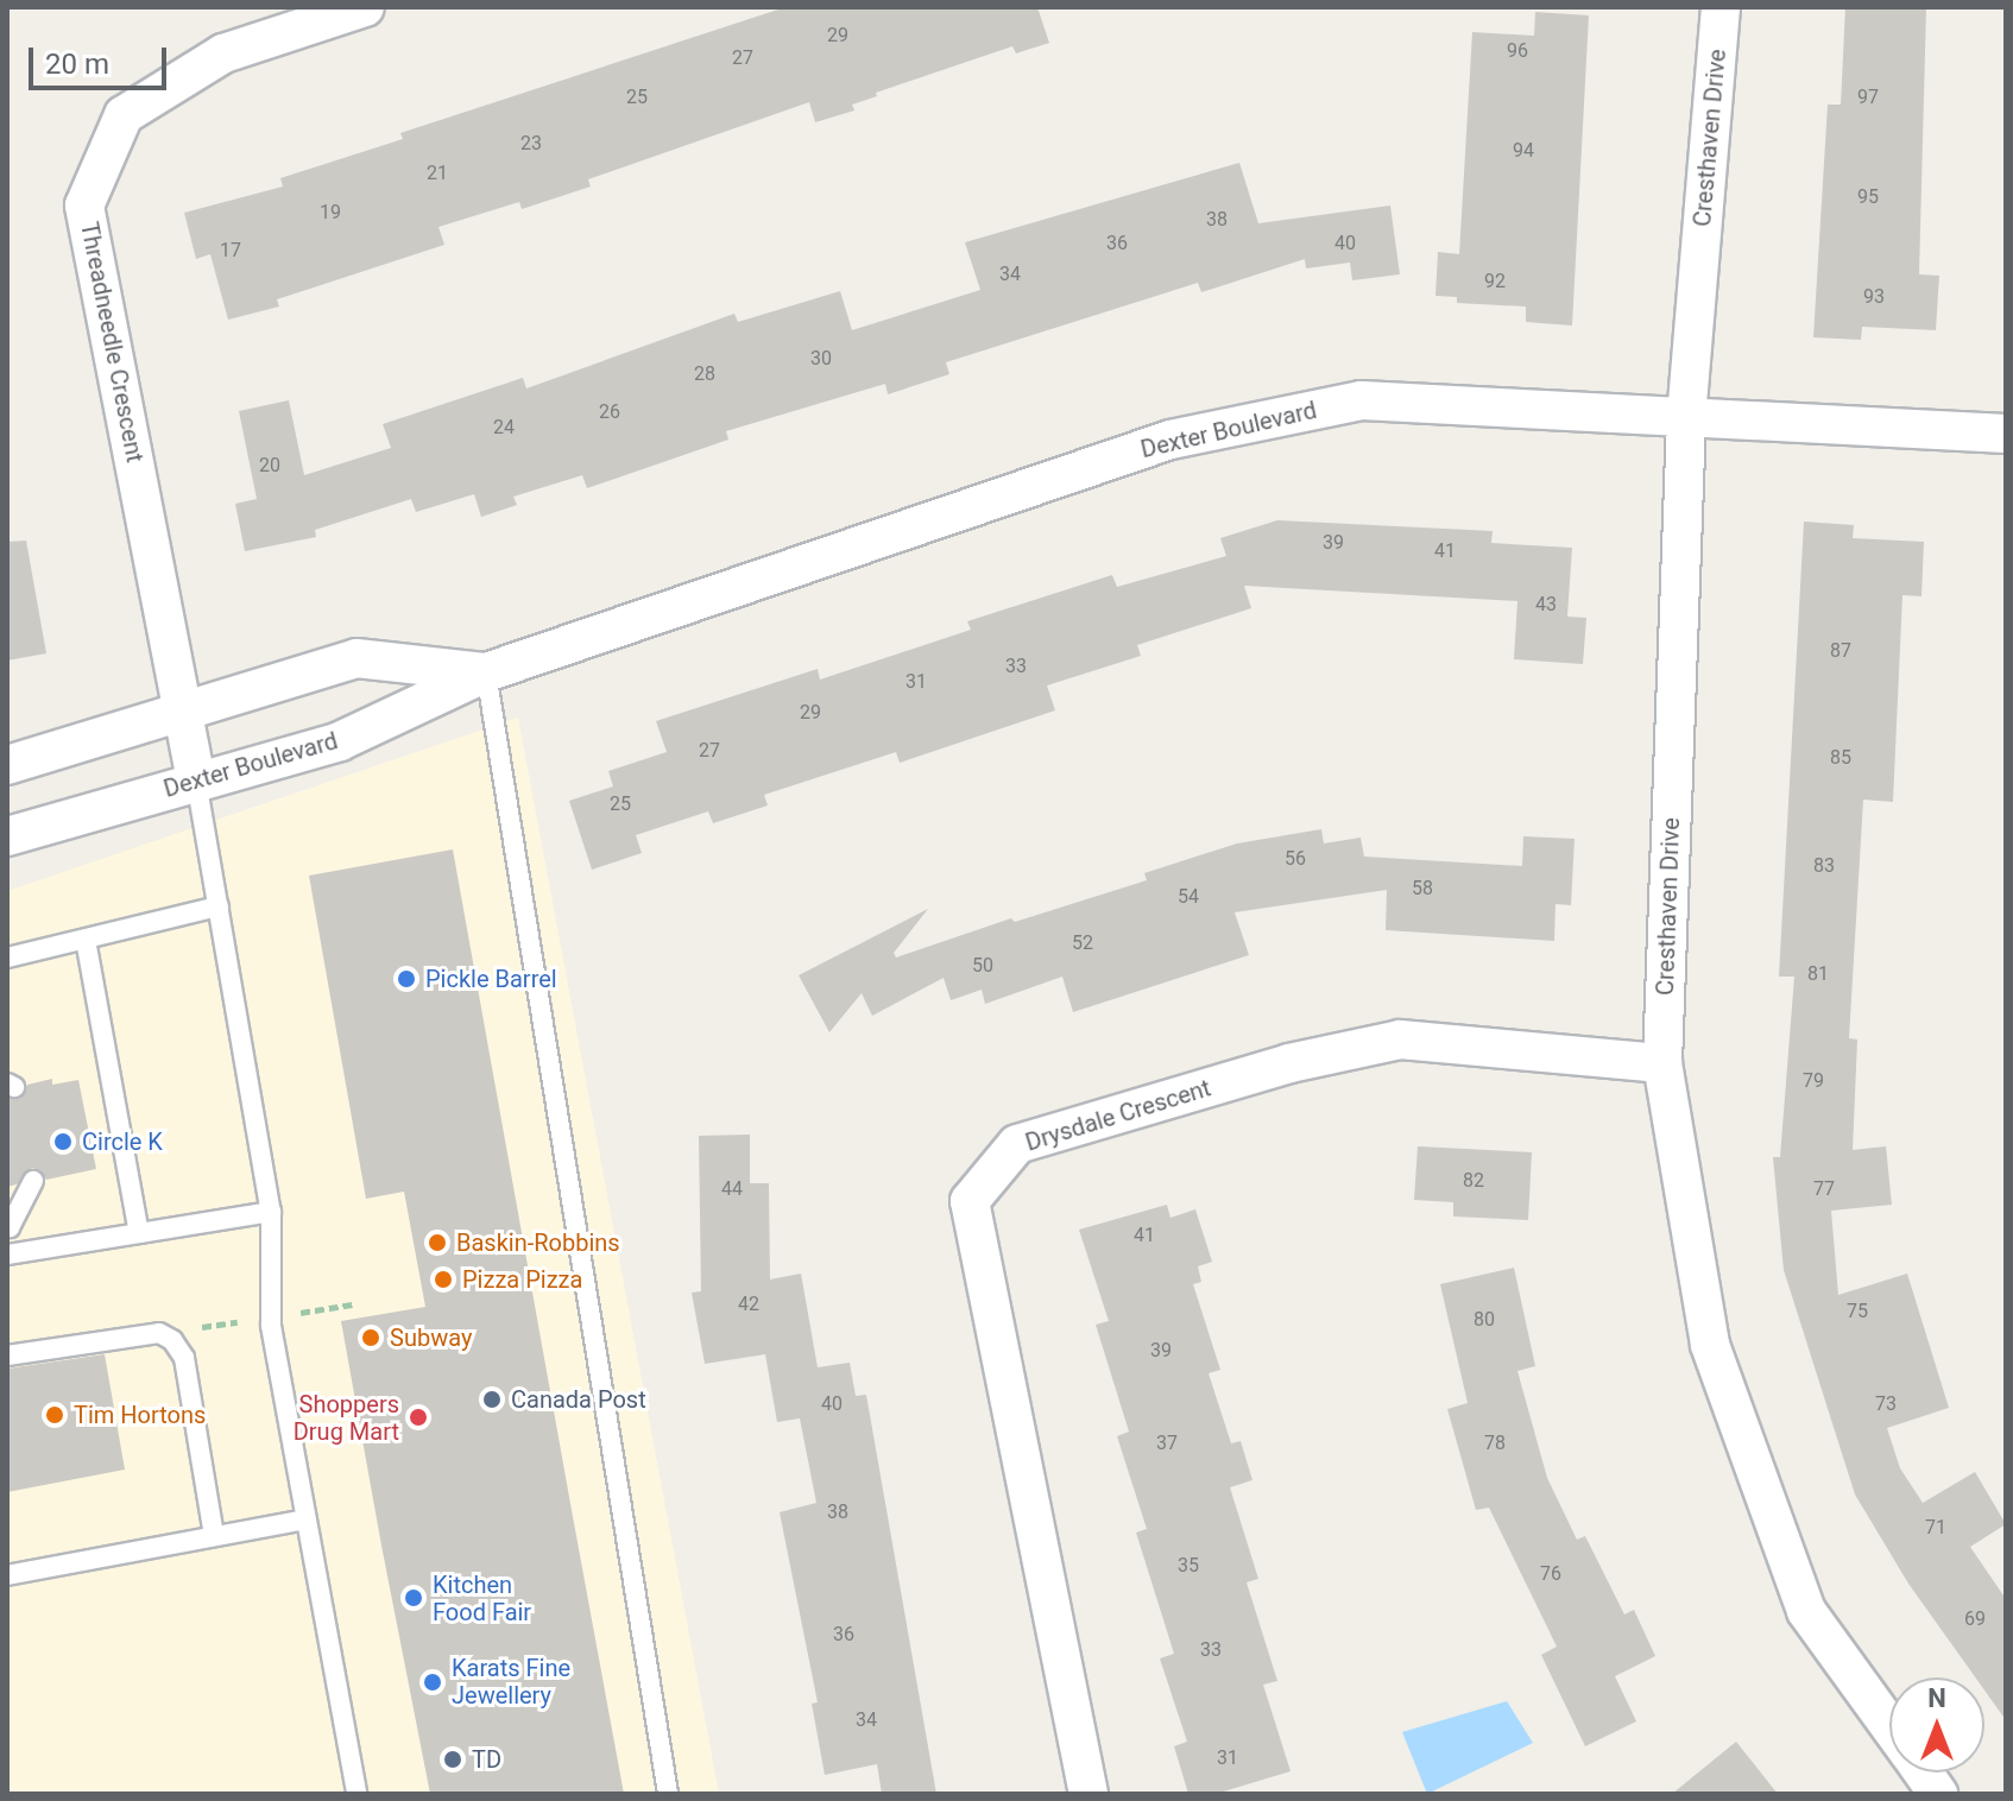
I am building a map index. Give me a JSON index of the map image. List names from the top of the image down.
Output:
{
  "streets": {
    "street": [
      "Cresthaven Drive",
      "Threadneedle Crescent",
      "Dexter Boulevard",
      "Drysdale Crescent"
    ]
  },
  "crossings": [
    ["Cresthaven Drive", "Dexter Boulevard"],
    ["Cresthaven Drive", "Drysdale Crescent"],
    ["Threadneedle Crescent", "Dexter Boulevard"]
  ],
  "places": [
    "Pickle Barrel",
    "Circle K",
    "Baskin-Robbins",
    "Pizza Pizza",
    "Subway",
    "Canada Post",
    "Tim Hortons",
    "Shoppers Drug Mart",
    "Kitchen Food Fair",
    "Karats Fine Jewellery",
    "TD"
  ],
  "house_numbers": [
    "29",
    "96",
    "27",
    "25",
    "97",
    "23",
    "94",
    "21",
    "95",
    "19",
    "38",
    "36",
    "40",
    "17",
    "34",
    "92",
    "93",
    "30",
    "28",
    "26",
    "24",
    "20",
    "39",
    "41",
    "43",
    "87",
    "33",
    "31",
    "29",
    "27",
    "85",
    "25",
    "56",
    "83",
    "58",
    "54",
    "52",
    "50",
    "81",
    "79",
    "82",
    "44",
    "77",
    "41",
    "42",
    "75",
    "80",
    "39",
    "40",
    "73",
    "37",
    "78",
    "38",
    "71",
    "35",
    "76",
    "69",
    "36",
    "33",
    "34",
    "31"
  ],
  "scale_bar": "20 m",
  "north": "top"
}
